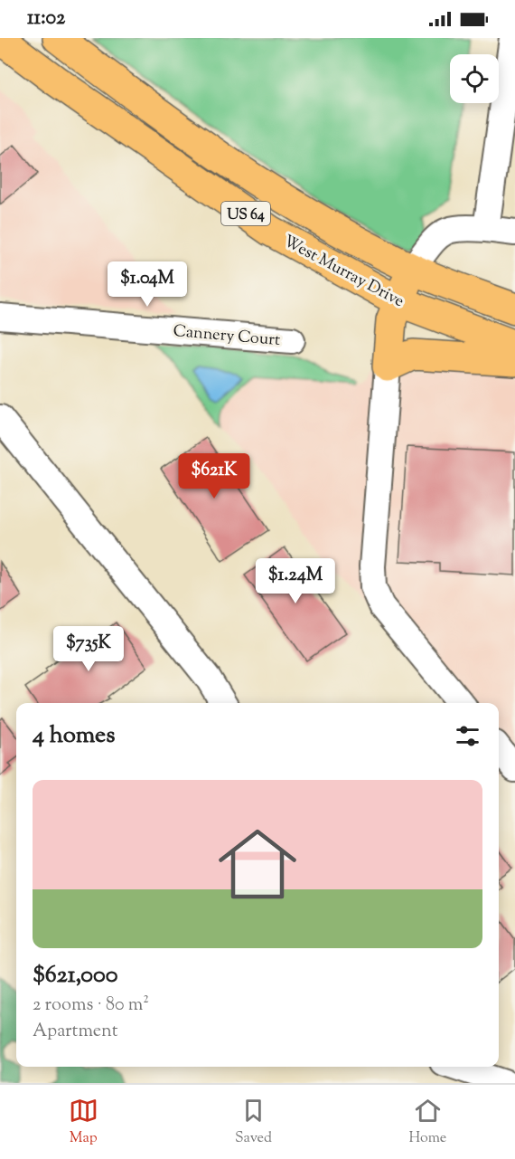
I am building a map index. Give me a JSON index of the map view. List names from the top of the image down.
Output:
{
  "streets": {
    "highway": ["US 64", "West Murray Drive"],
    "street": ["Cannery Court"]
  },
  "page": {
    "status": "11:02",
    "price": [
      "$1.04M",
      "$621K",
      "$1.24M",
      "$735K"
    ],
    "heading": "4 homes",
    "list": [
      {
        "name": "$621,000",
        "note": "2 rooms · 80 m² · Apartment"
      }
    ],
    "tabs": ["Map", "Saved", "Home"]
  }
}
